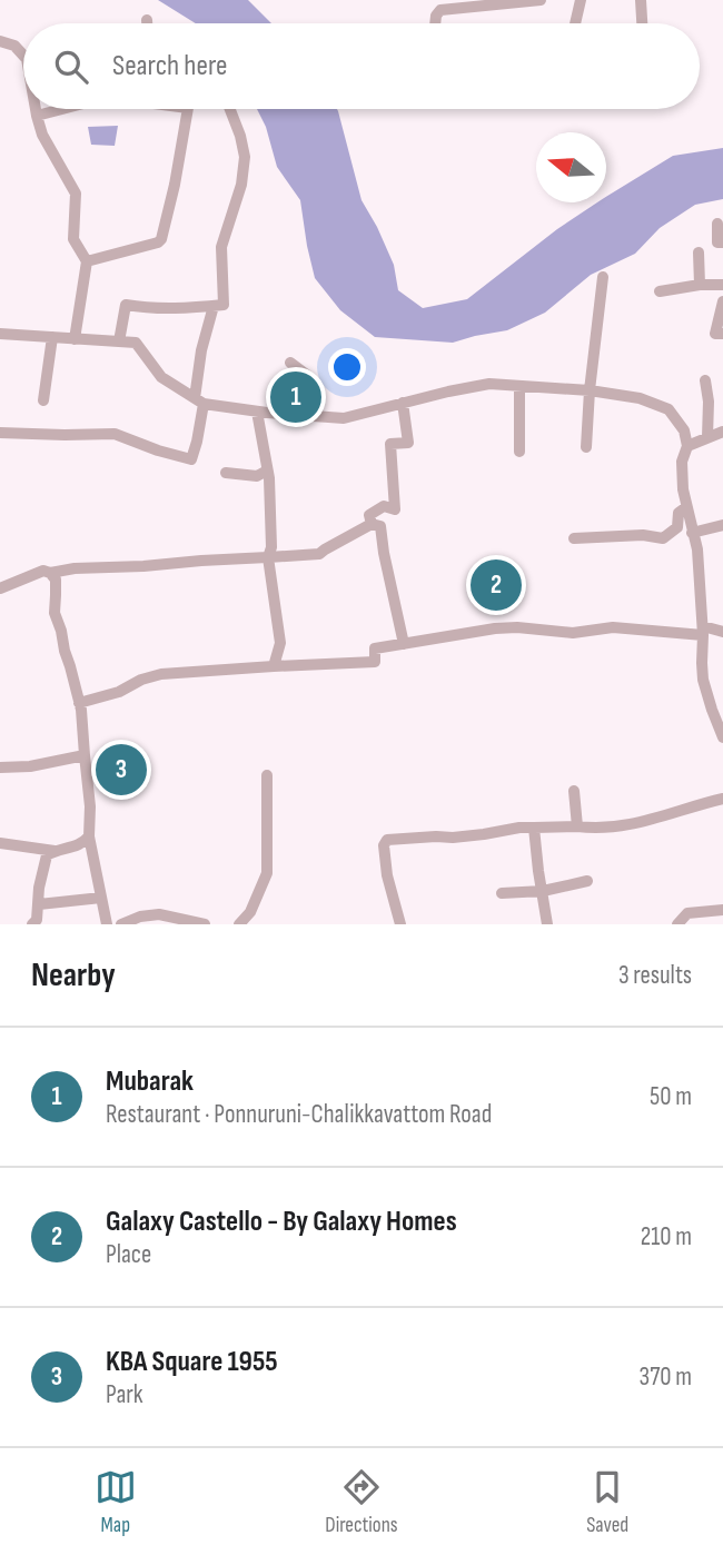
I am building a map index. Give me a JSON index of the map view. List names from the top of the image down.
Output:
{
  "north": "left",
  "page": {
    "search": "Search here",
    "pins": ["1", "2", "3"],
    "heading": ["Nearby", "3 results"],
    "list": [
      {
        "mark": "1",
        "name": "Mubarak",
        "note": "Restaurant · Ponnuruni-Chalikkavattom Road",
        "value": "50 m"
      },
      {
        "mark": "2",
        "name": "Galaxy Castello - By Galaxy Homes",
        "note": "Place",
        "value": "210 m"
      },
      {
        "mark": "3",
        "name": "KBA Square 1955",
        "note": "Park",
        "value": "370 m"
      }
    ],
    "nav": ["Map", "Directions", "Saved"]
  }
}
